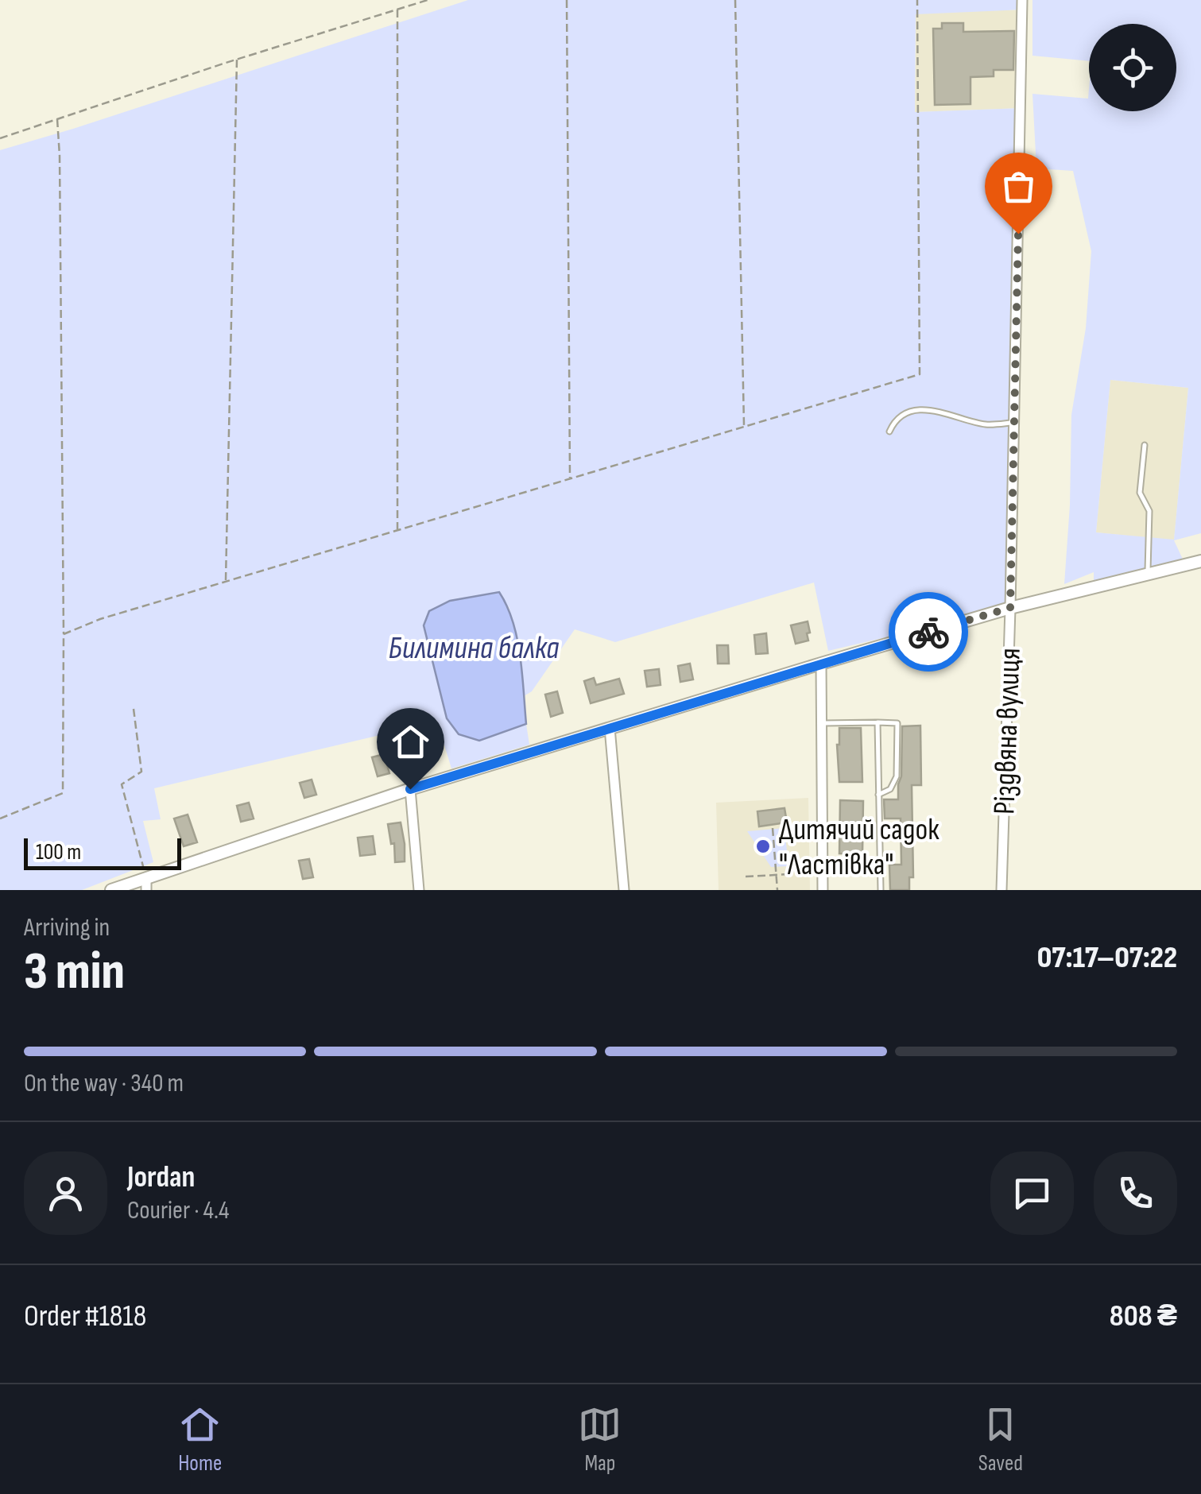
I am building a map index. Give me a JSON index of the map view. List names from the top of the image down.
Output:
{
  "streets": {
    "street": ["Різдвяна вулиця"]
  },
  "water": ["Билимина балка"],
  "places": ["Дитячий садок \"Ластівка\""],
  "scale_bar": "100 m",
  "page": {
    "scale": "100 m",
    "heading": ["3 min", "Arriving in", "07:17–07:22"],
    "panel": [
      "Jordan",
      "Courier · 4.4",
      "Order #1818",
      "808 ₴"
    ],
    "bar": "On the way · 340 m",
    "tabs": ["Home", "Map", "Saved"]
  }
}
